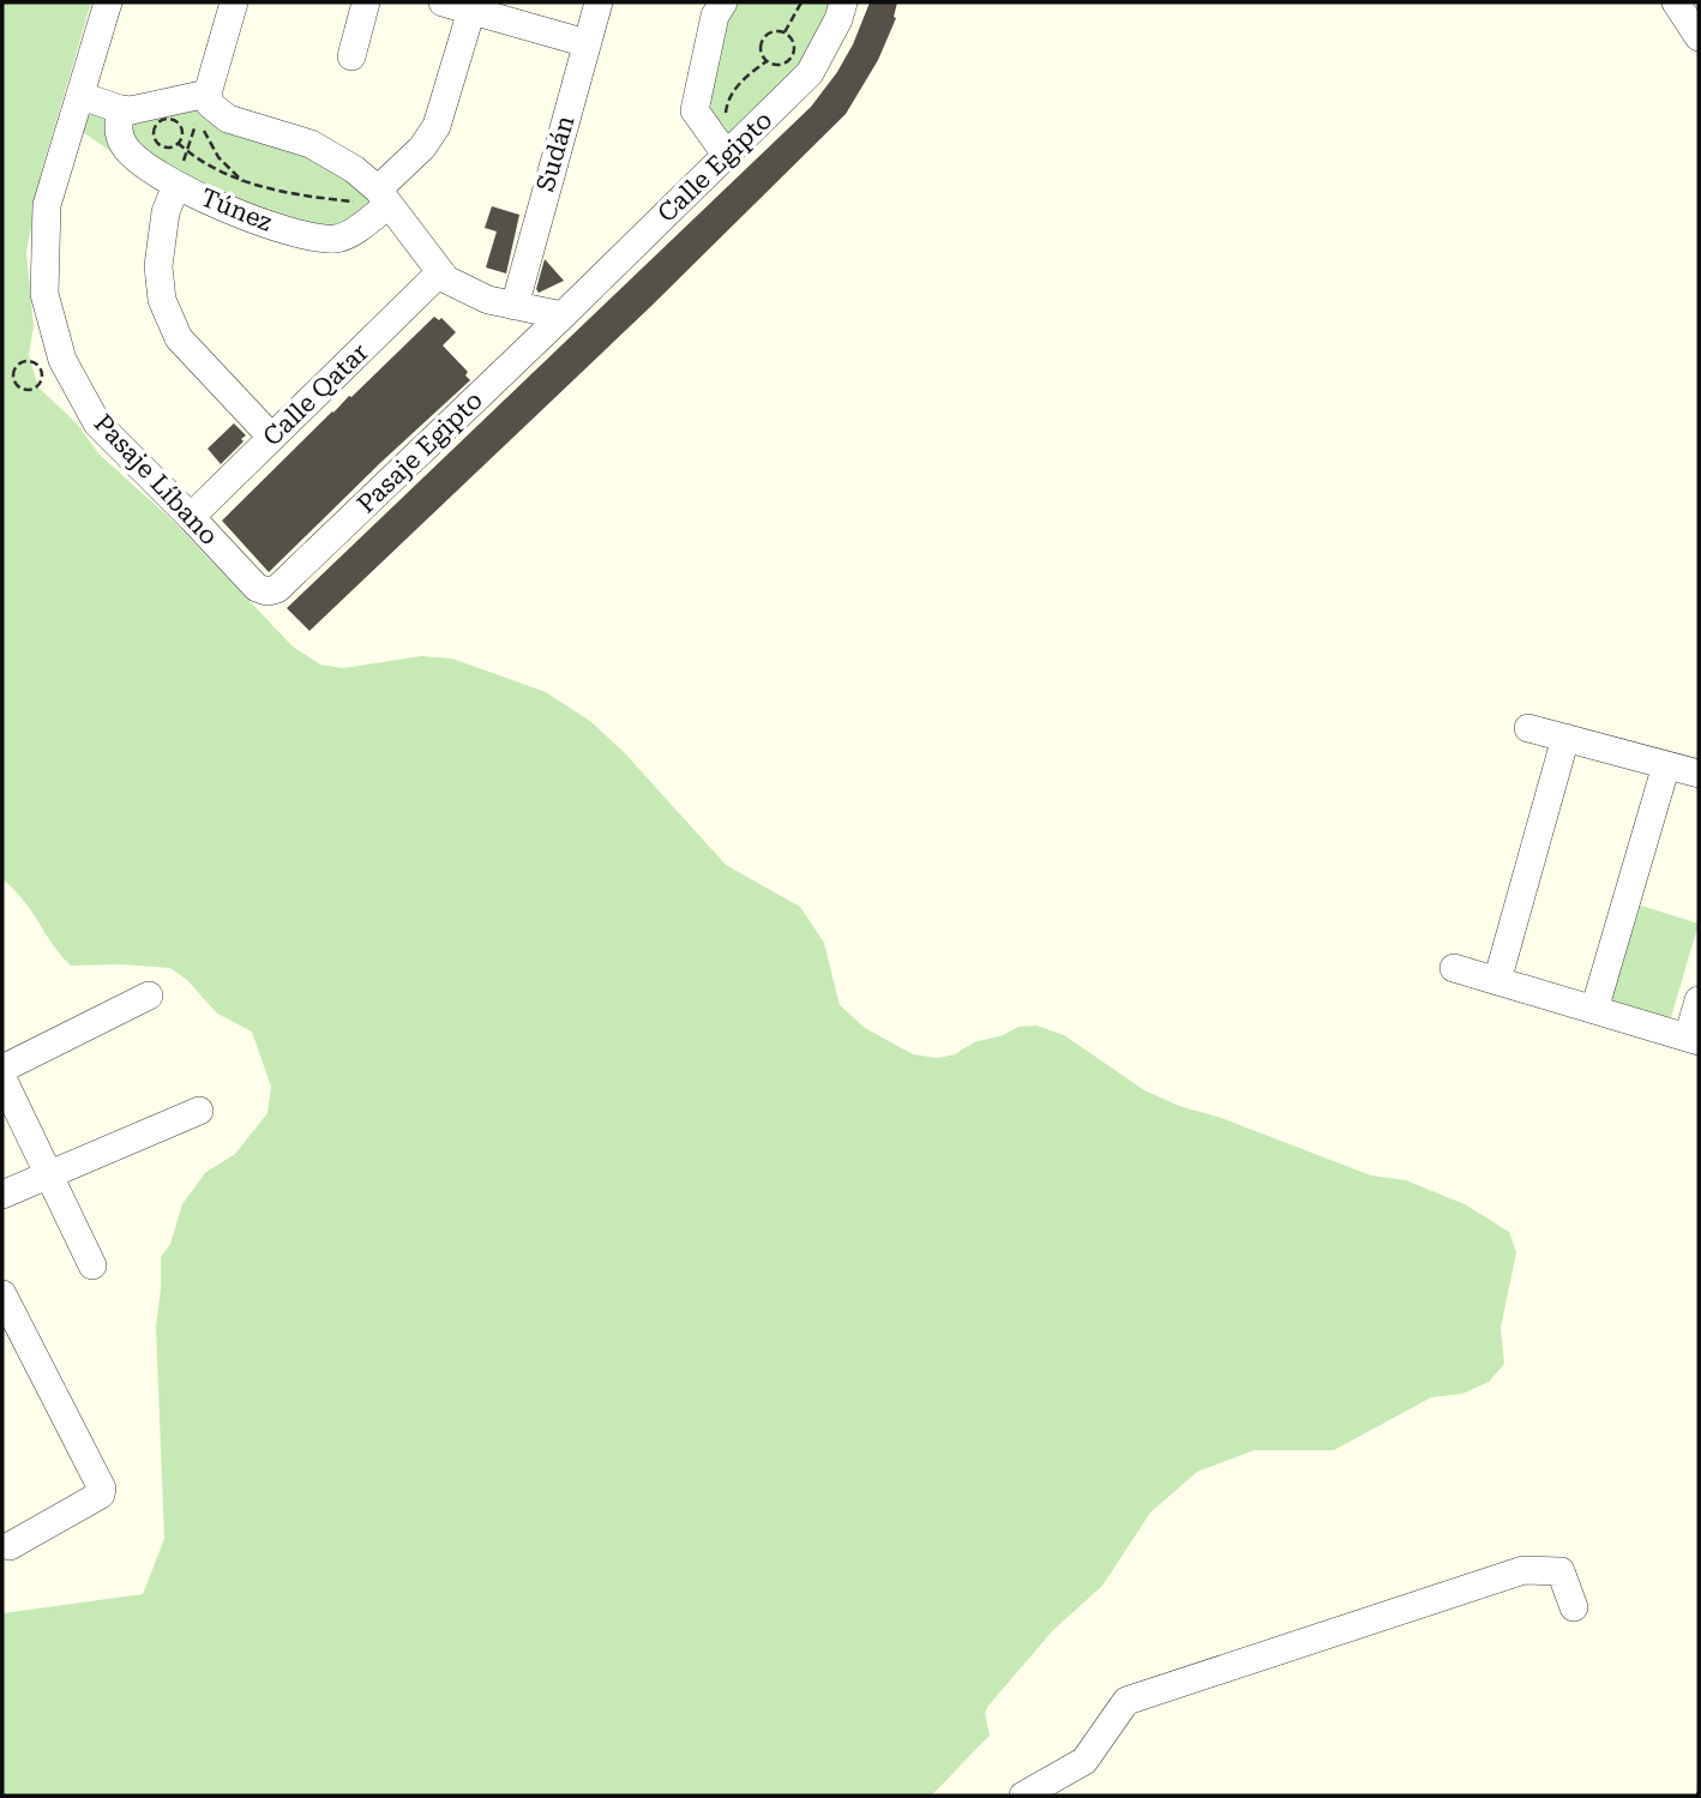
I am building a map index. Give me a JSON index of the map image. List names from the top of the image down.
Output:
{
  "streets": {
    "street": [
      "Sudán",
      "Calle Egipto",
      "Túnez",
      "Calle Qatar",
      "Pasaje Egipto",
      "Pasaje Líbano"
    ]
  },
  "crossings": [
    ["Calle Egipto", "Pasaje Egipto"],
    ["Calle Qatar", "Pasaje Líbano"],
    ["Pasaje Egipto", "Pasaje Líbano"]
  ]
}
